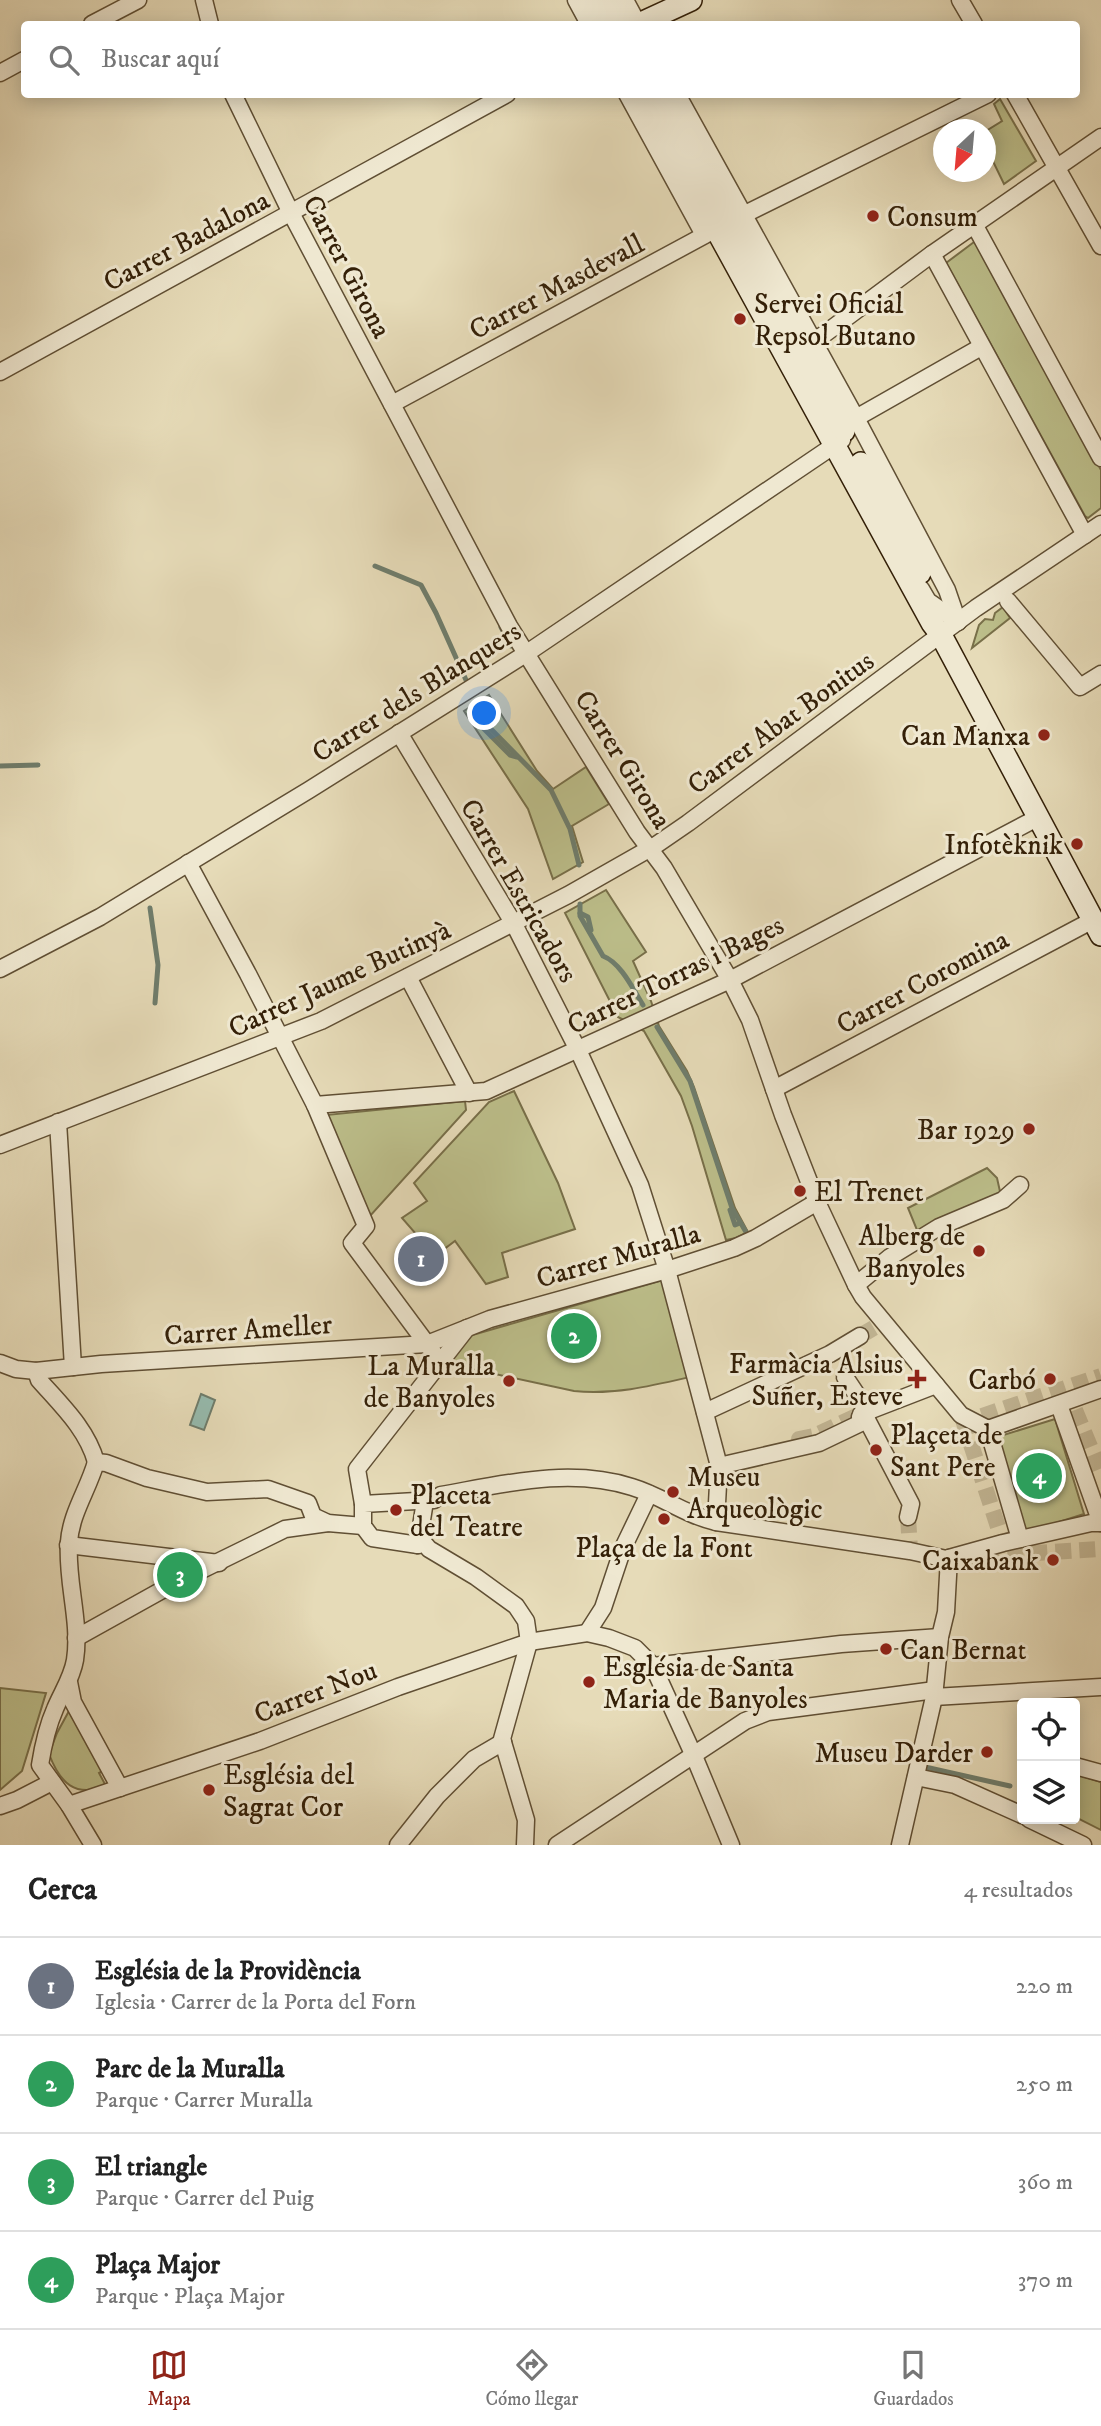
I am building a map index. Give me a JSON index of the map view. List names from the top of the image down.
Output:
{
  "streets": {
    "street": [
      "Carrer Badalona",
      "Carrer Girona",
      "Carrer Masdevall",
      "Carrer dels Blanquers",
      "Carrer Abat Bonitus",
      "Carrer Estricadors",
      "Carrer Torras i Bages",
      "Carrer Jaume Butinyà",
      "Carrer Coromina",
      "Carrer Muralla",
      "Carrer Ameller",
      "Carrer Nou"
    ]
  },
  "crossings": [
    ["Carrer Badalona", "Carrer Girona"],
    ["Carrer Girona", "Carrer Masdevall"],
    ["Carrer Girona", "Carrer dels Blanquers"],
    ["Carrer Girona", "Carrer Abat Bonitus"],
    ["Carrer Girona", "Carrer Torras i Bages"],
    ["Carrer Girona", "Carrer Jaume Butinyà"],
    ["Carrer Girona", "Carrer Coromina"],
    ["Carrer Girona", "Carrer Muralla"],
    ["Carrer dels Blanquers", "Carrer Estricadors"],
    ["Carrer Abat Bonitus", "Carrer Jaume Butinyà"],
    ["Carrer Estricadors", "Carrer Torras i Bages"],
    ["Carrer Estricadors", "Carrer Jaume Butinyà"],
    ["Carrer Estricadors", "Carrer Muralla"],
    ["Carrer Muralla", "Carrer Ameller"]
  ],
  "places": {
    "other": [
      "Consum",
      "Servei Oficial Repsol Butano",
      "Can Manxa",
      "Infotèknik",
      "Bar 1929",
      "El Trenet",
      "Alberg de Banyoles",
      "Carbó",
      "La Muralla de Banyoles",
      "Plaçeta de Sant Pere",
      "Museu Arqueològic",
      "Placeta del Teatre",
      "Plaça de la Font",
      "Caixabank",
      "Can Bernat",
      "Església de Santa Maria de Banyoles",
      "Museu Darder",
      "Església del Sagrat Cor"
    ],
    "health": ["Farmàcia Alsius Suñer, Esteve"]
  },
  "north": "bottom left",
  "page": {
    "search": "Buscar aquí",
    "pins": [
      "1",
      "2",
      "4",
      "3"
    ],
    "heading": ["Cerca", "4 resultados"],
    "list": [
      {
        "mark": "1",
        "name": "Església de la Providència",
        "note": "Iglesia · Carrer de la Porta del Forn",
        "value": "220 m"
      },
      {
        "mark": "2",
        "name": "Parc de la Muralla",
        "note": "Parque · Carrer Muralla",
        "value": "250 m"
      },
      {
        "mark": "3",
        "name": "El triangle",
        "note": "Parque · Carrer del Puig",
        "value": "360 m"
      },
      {
        "mark": "4",
        "name": "Plaça Major",
        "note": "Parque · Plaça Major",
        "value": "370 m"
      }
    ],
    "nav": ["Mapa", "Cómo llegar", "Guardados"]
  }
}
